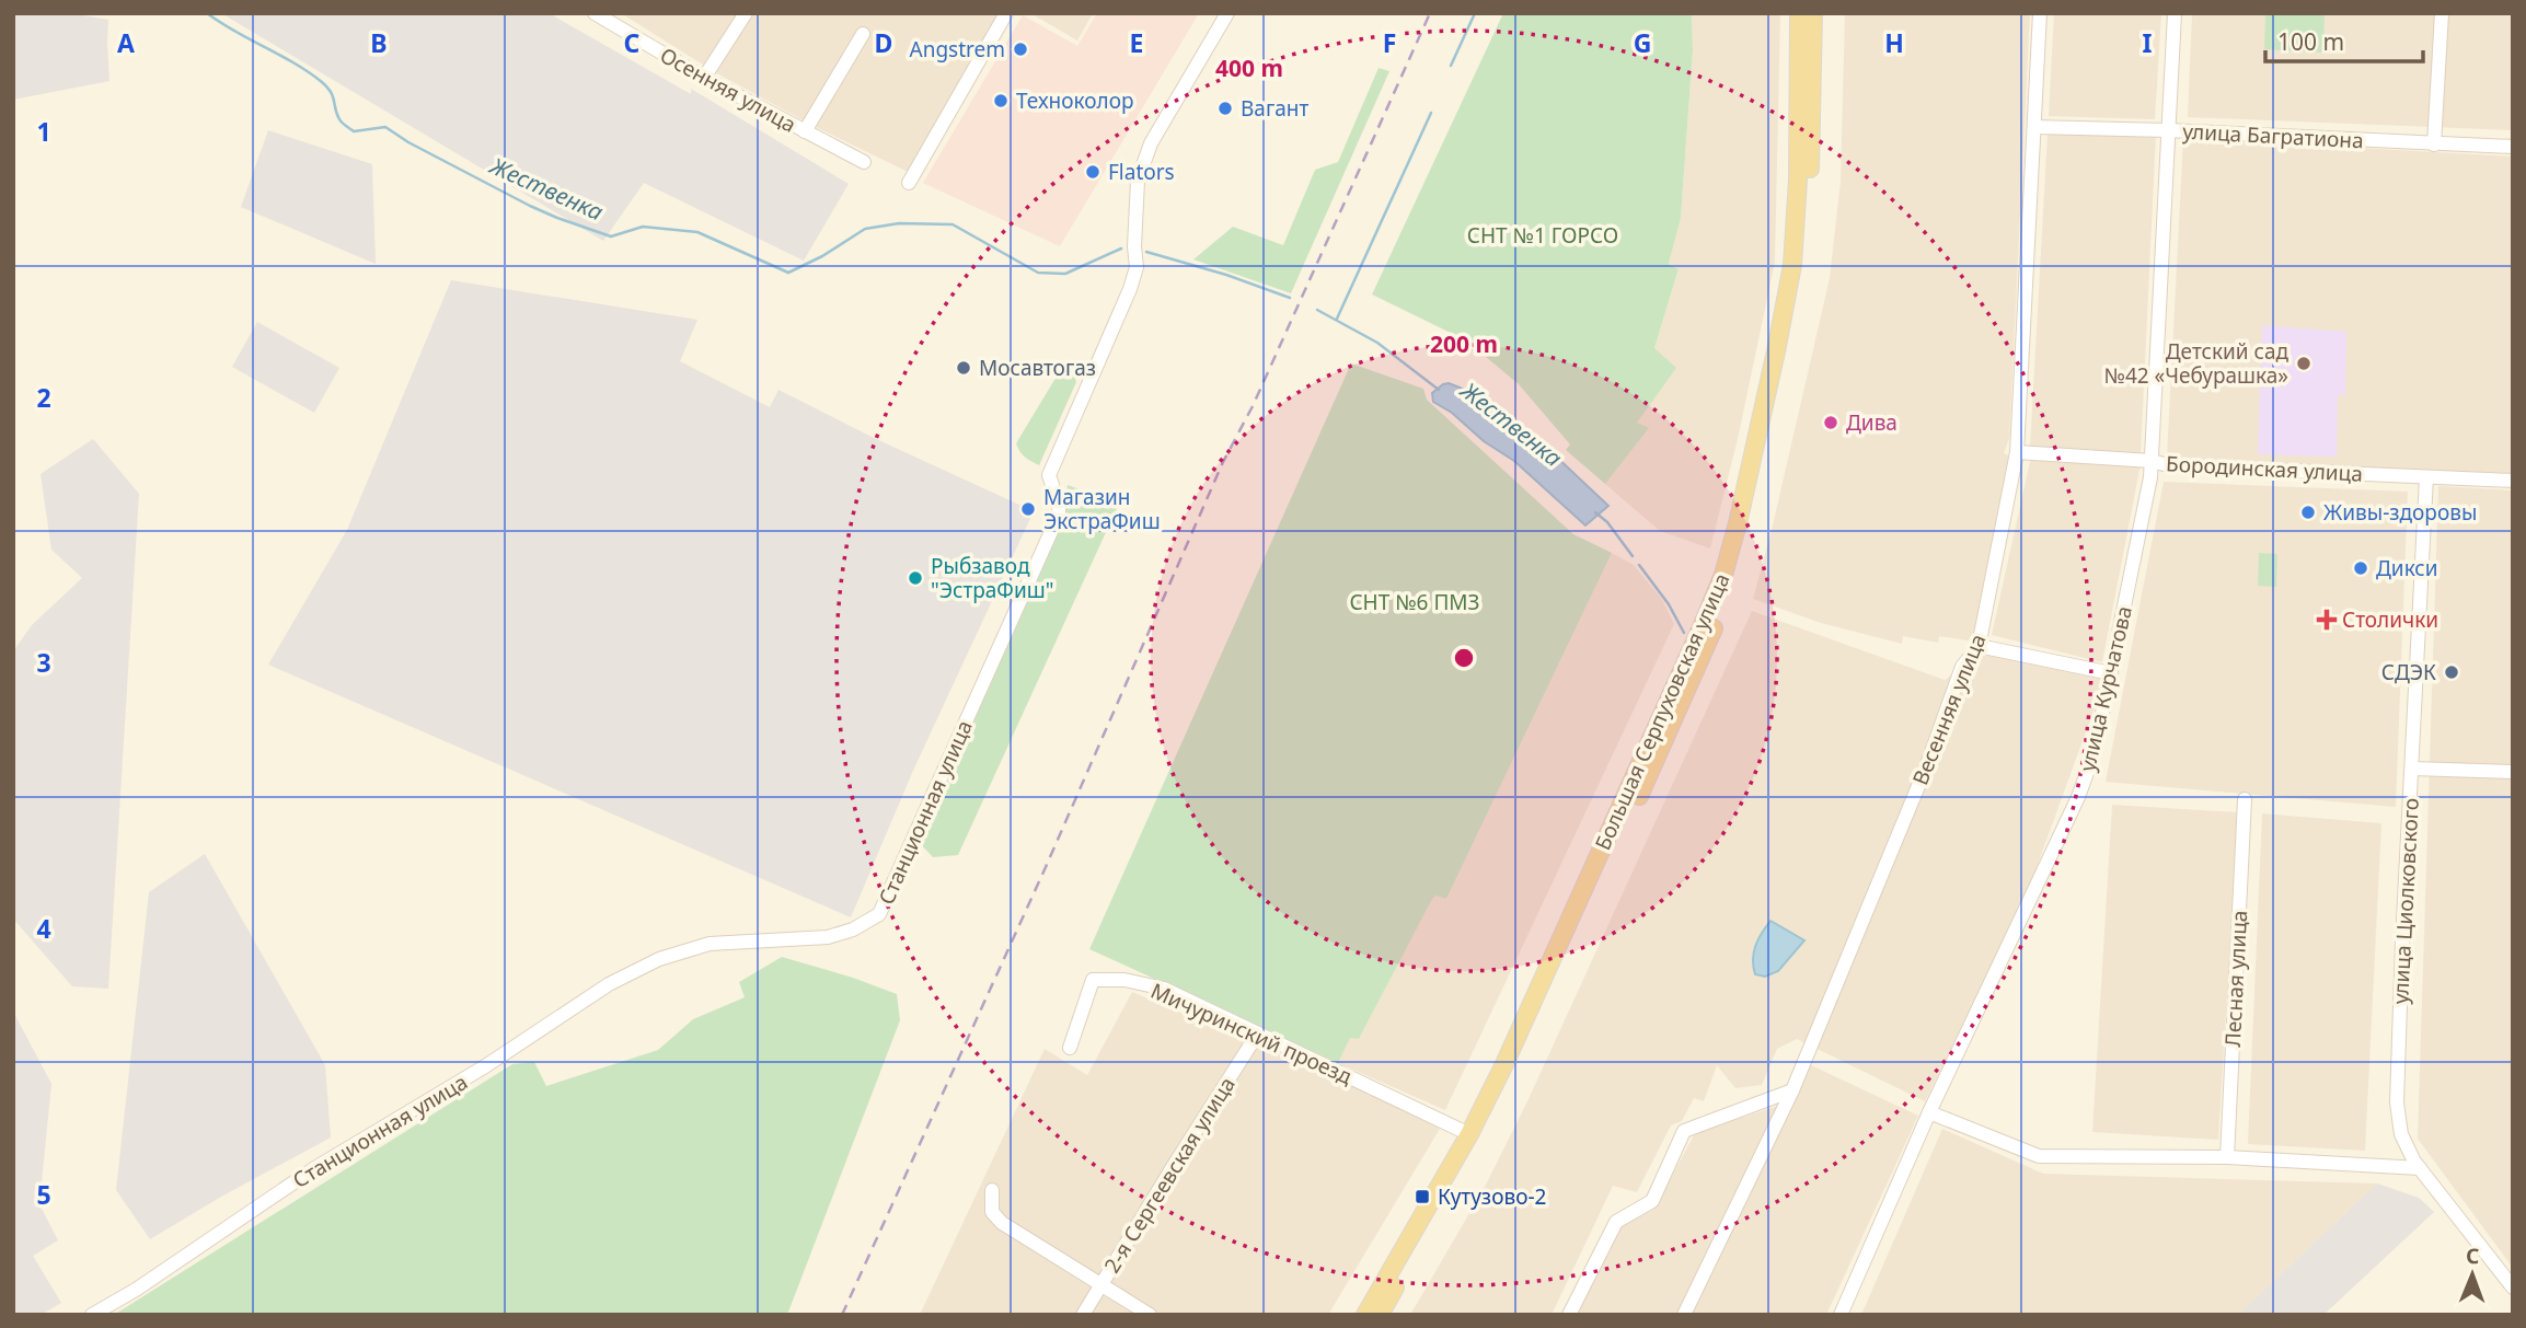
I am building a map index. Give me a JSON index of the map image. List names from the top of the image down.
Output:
{
  "streets": {
    "main road": ["Большая Серпуховская улица"],
    "street": [
      "Осенняя улица",
      "улица Багратиона",
      "Бородинская улица",
      "улица Курчатова",
      "Весенняя улица",
      "Станционная улица",
      "улица Циолковского",
      "Лесная улица",
      "Мичуринский проезд",
      "2-я Сергеевская улица"
    ]
  },
  "crossings": [
    ["улица Багратиона", "улица Курчатова"],
    ["улица Багратиона", "Весенняя улица"],
    ["Бородинская улица", "улица Курчатова"],
    ["Бородинская улица", "Весенняя улица"],
    ["Бородинская улица", "улица Циолковского"],
    ["Большая Серпуховская улица", "Мичуринский проезд"],
    ["Мичуринский проезд", "2-я Сергеевская улица"]
  ],
  "water": ["Жественка"],
  "parks": ["СНТ №1 ГОРСО", "СНТ №6 ПМЗ"],
  "places": {
    "other": [
      "Angstrem",
      "Техноколор",
      "Вагант",
      "Flators",
      "Детский сад №42 «Чебурашка»",
      "Мосавтогаз",
      "Дива",
      "Магазин ЭкстраФиш",
      "Живы-здоровы",
      "Дикси",
      "Рыбзавод \"ЭстраФиш\"",
      "СДЭК"
    ],
    "health": ["Столички"],
    "transit": ["Кутузово-2"]
  },
  "scale_bar": "100 m",
  "north": "top",
  "grid": {
    "columns": [
      "A",
      "B",
      "C",
      "D",
      "E",
      "F",
      "G",
      "H",
      "I"
    ],
    "rows": [
      "1",
      "2",
      "3",
      "4",
      "5"
    ]
  },
  "rings": ["400 m", "200 m"]
}
